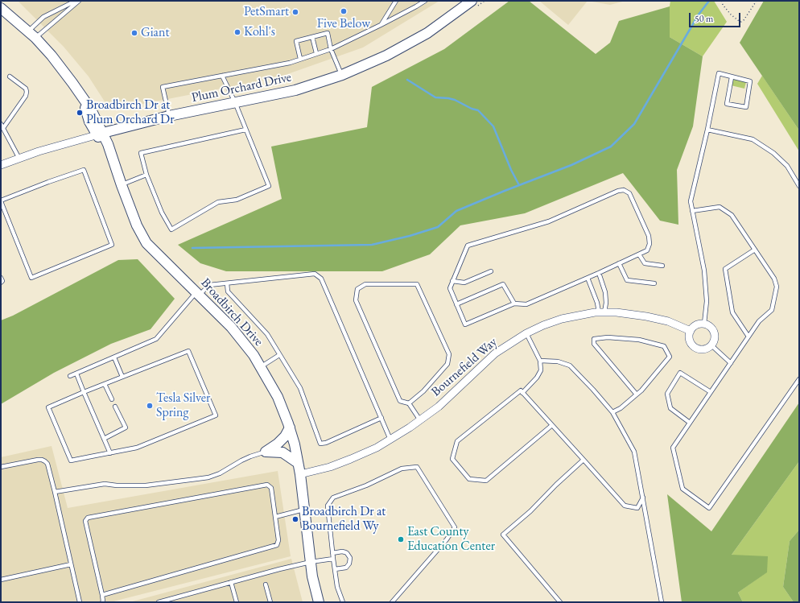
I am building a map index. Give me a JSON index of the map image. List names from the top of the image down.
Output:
{
  "streets": {
    "street": ["Plum Orchard Drive", "Broadbirch Drive", "Bournefield Way"]
  },
  "crossings": [
    ["Plum Orchard Drive", "Broadbirch Drive"],
    ["Broadbirch Drive", "Bournefield Way"]
  ],
  "places": [
    "Five Below",
    "PetSmart",
    "Kohl's",
    "Giant",
    "Broadbirch Dr at Plum Orchard Dr",
    "Tesla Silver Spring",
    "Broadbirch Dr at Bournefield Wy",
    "East County Education Center"
  ],
  "scale_bar": "50 m"
}
